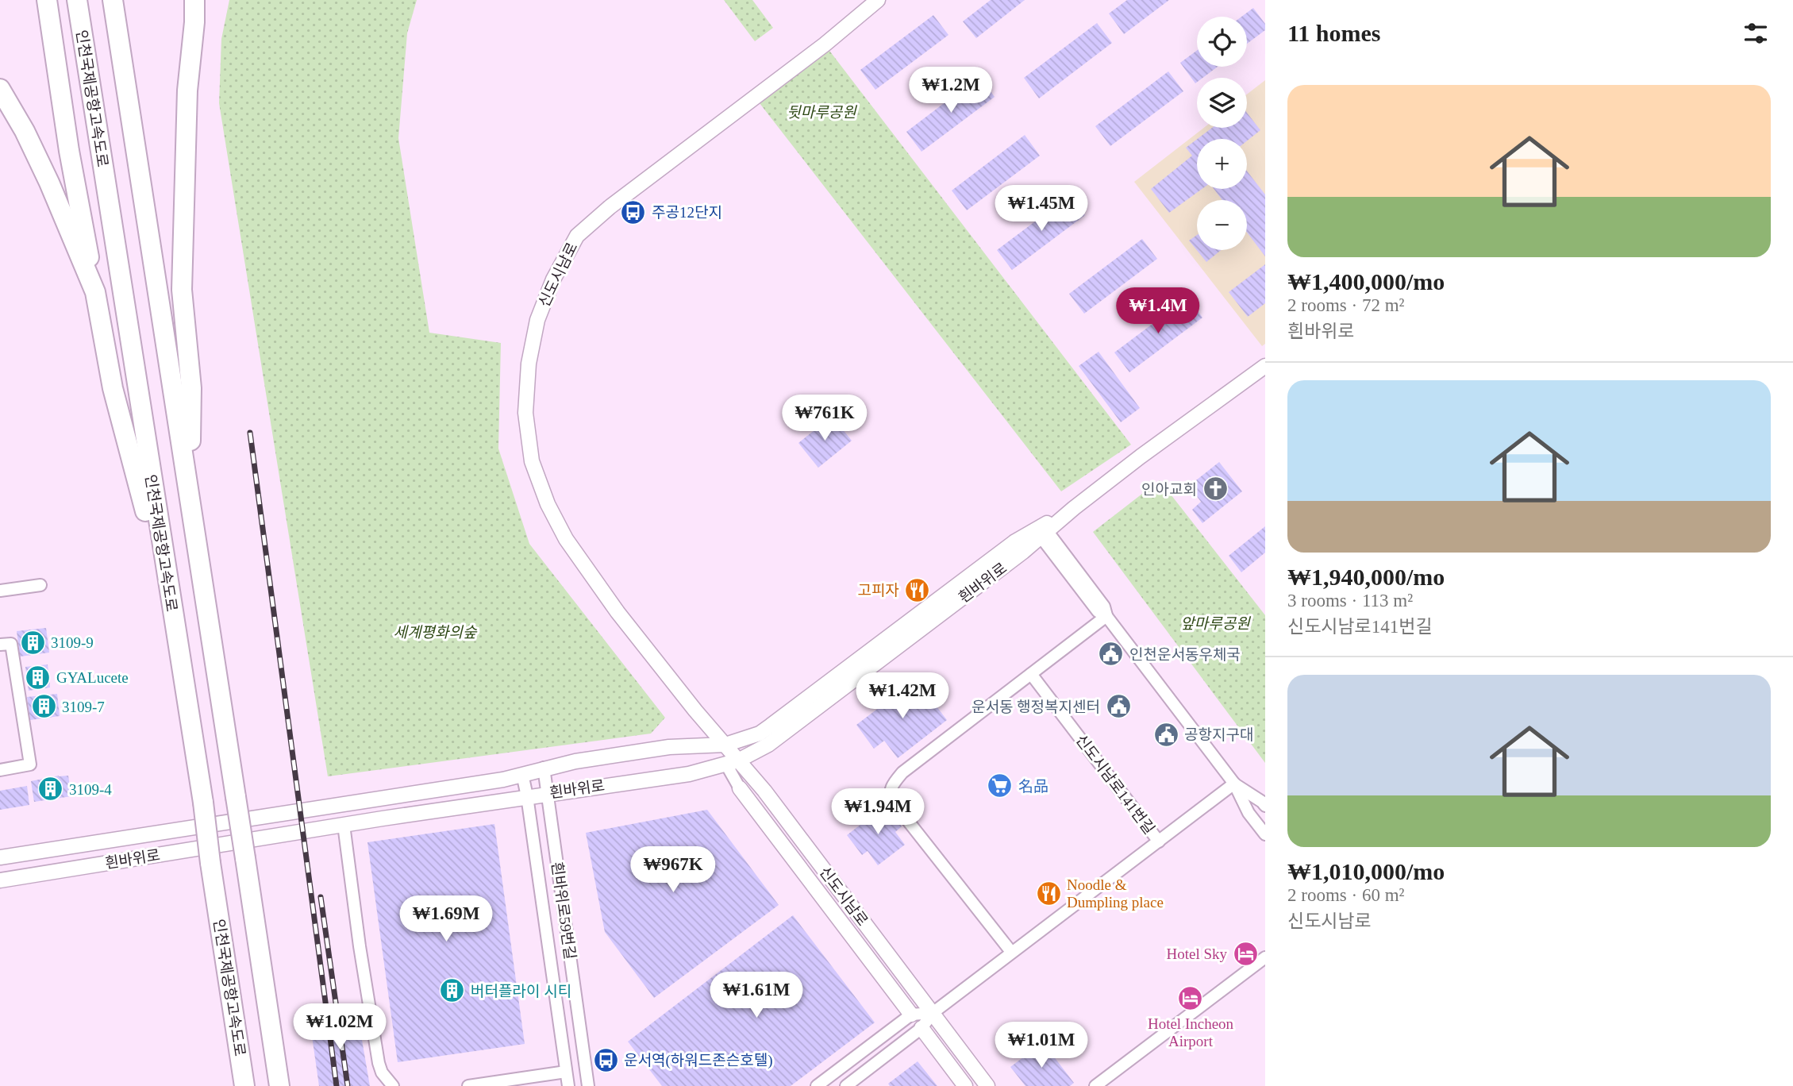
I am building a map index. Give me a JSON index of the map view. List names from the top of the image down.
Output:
{
  "streets": {
    "highway": ["인천국제공항고속도로"],
    "street": [
      "신도시남로",
      "흰바위로",
      "신도시남로141번길",
      "흰바위로59번길"
    ]
  },
  "crossings": [
    ["신도시남로", "흰바위로"],
    ["신도시남로", "신도시남로141번길"],
    ["흰바위로", "흰바위로59번길"]
  ],
  "parks": ["뒷마루공원", "앞마루공원", "세계평화의숲"],
  "places": {
    "bus stop": ["주공12단지", "운서역(하워드존슨호텔)"],
    "church": ["인아교회"],
    "restaurant": ["고피자", "Noodle & Dumpling place"],
    "building": [
      "3109-9",
      "GYALucete",
      "3109-7",
      "3109-4",
      "버터플라이 시티"
    ],
    "public building": ["인천운서동우체국", "운서동 행정복지센터", "공항지구대"],
    "supermarket": ["名品"],
    "hotel": ["Hotel Sky", "Hotel Incheon Airport"]
  },
  "page": {
    "heading": "11 homes",
    "map_buttons": ["+", "−"],
    "price": [
      "₩1.2M",
      "₩1.45M",
      "₩1.4M",
      "₩761K",
      "₩1.42M",
      "₩1.94M",
      "₩967K",
      "₩1.69M",
      "₩1.61M",
      "₩1.02M",
      "₩1.01M"
    ],
    "list": [
      {
        "name": "₩1,400,000/mo",
        "note": "2 rooms · 72 m² · 흰바위로"
      },
      {
        "name": "₩1,940,000/mo",
        "note": "3 rooms · 113 m² · 신도시남로141번길"
      },
      {
        "name": "₩1,010,000/mo",
        "note": "2 rooms · 60 m² · 신도시남로"
      }
    ]
  }
}
